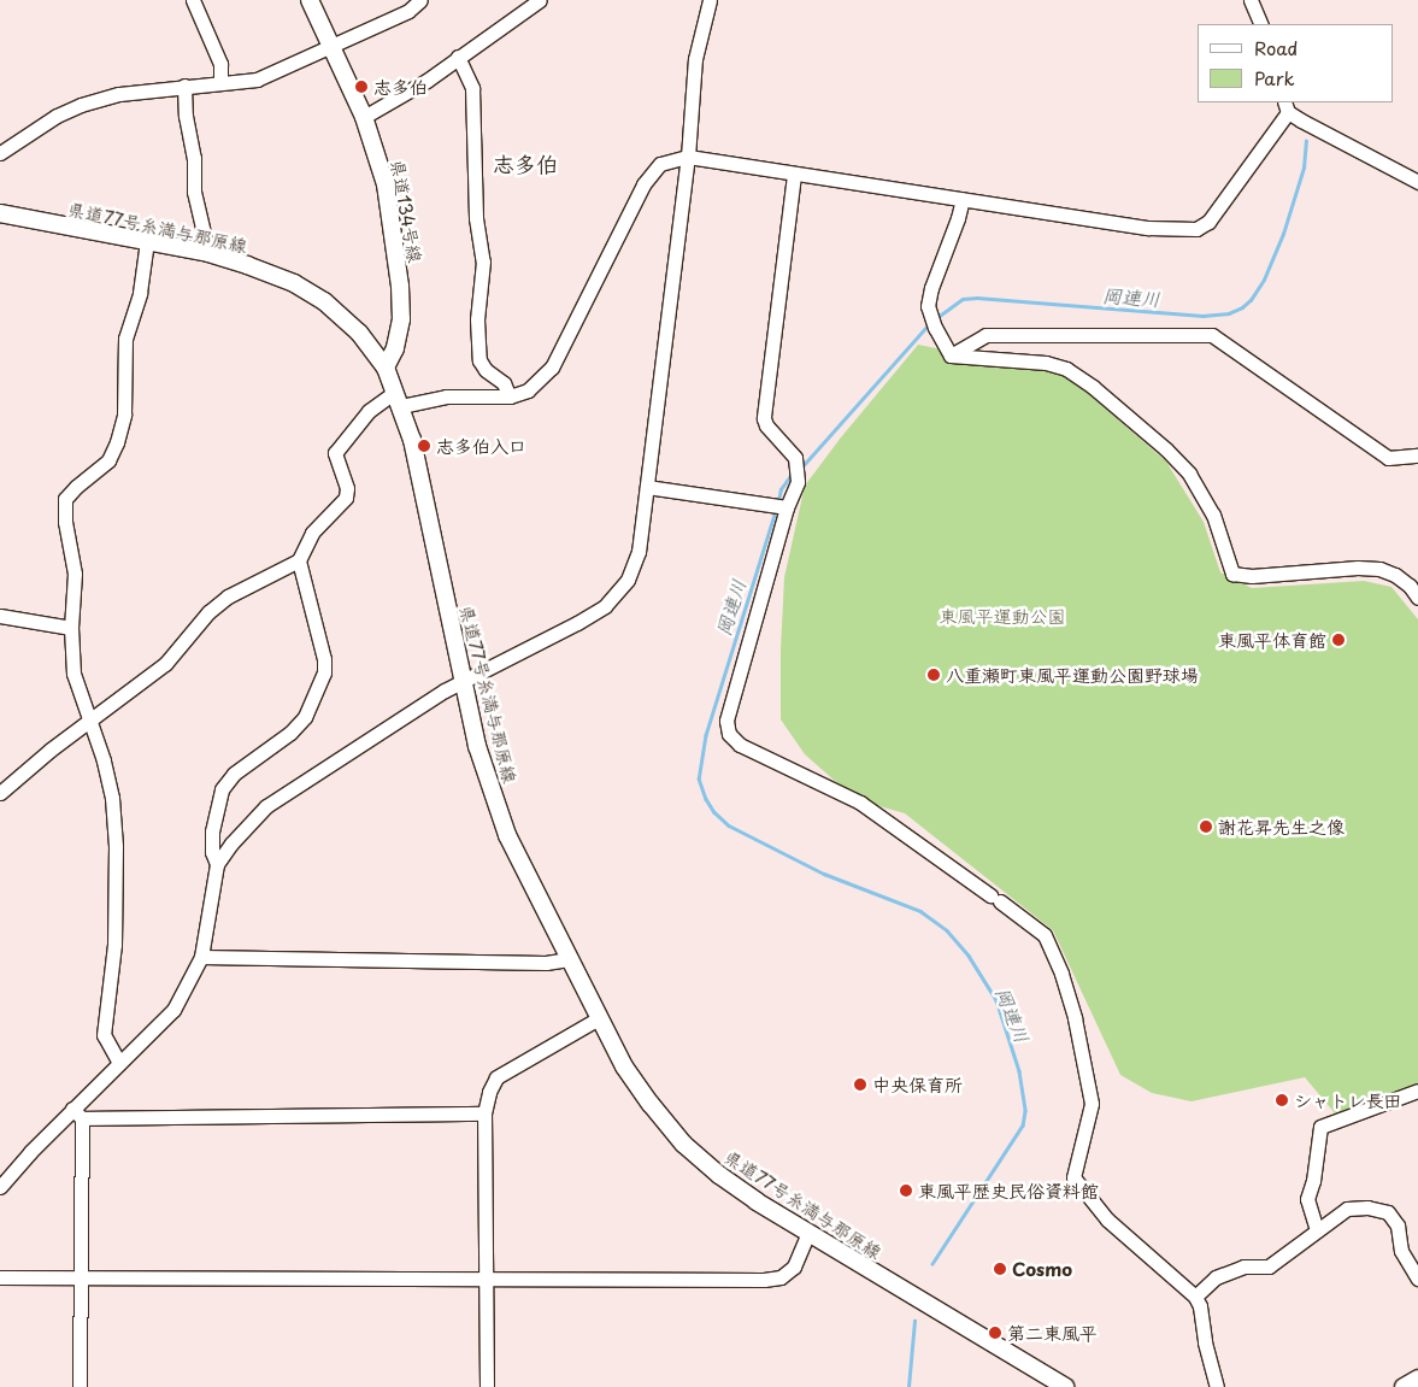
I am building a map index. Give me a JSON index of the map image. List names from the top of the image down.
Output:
{
  "streets": {
    "main road": ["県道134号線", "県道77号糸満与那原線"]
  },
  "crossings": [
    ["県道134号線", "県道77号糸満与那原線"]
  ],
  "districts": ["志多伯"],
  "water": ["岡連川"],
  "parks": ["東風平運動公園"],
  "places": [
    "志多伯",
    "志多伯入口",
    "東風平体育館",
    "八重瀬町東風平運動公園野球場",
    "謝花昇先生之像",
    "中央保育所",
    "シャトレ長田",
    "東風平歴史民俗資料館",
    "Cosmo",
    "第二東風平"
  ],
  "legend": ["Road", "Park"]
}
